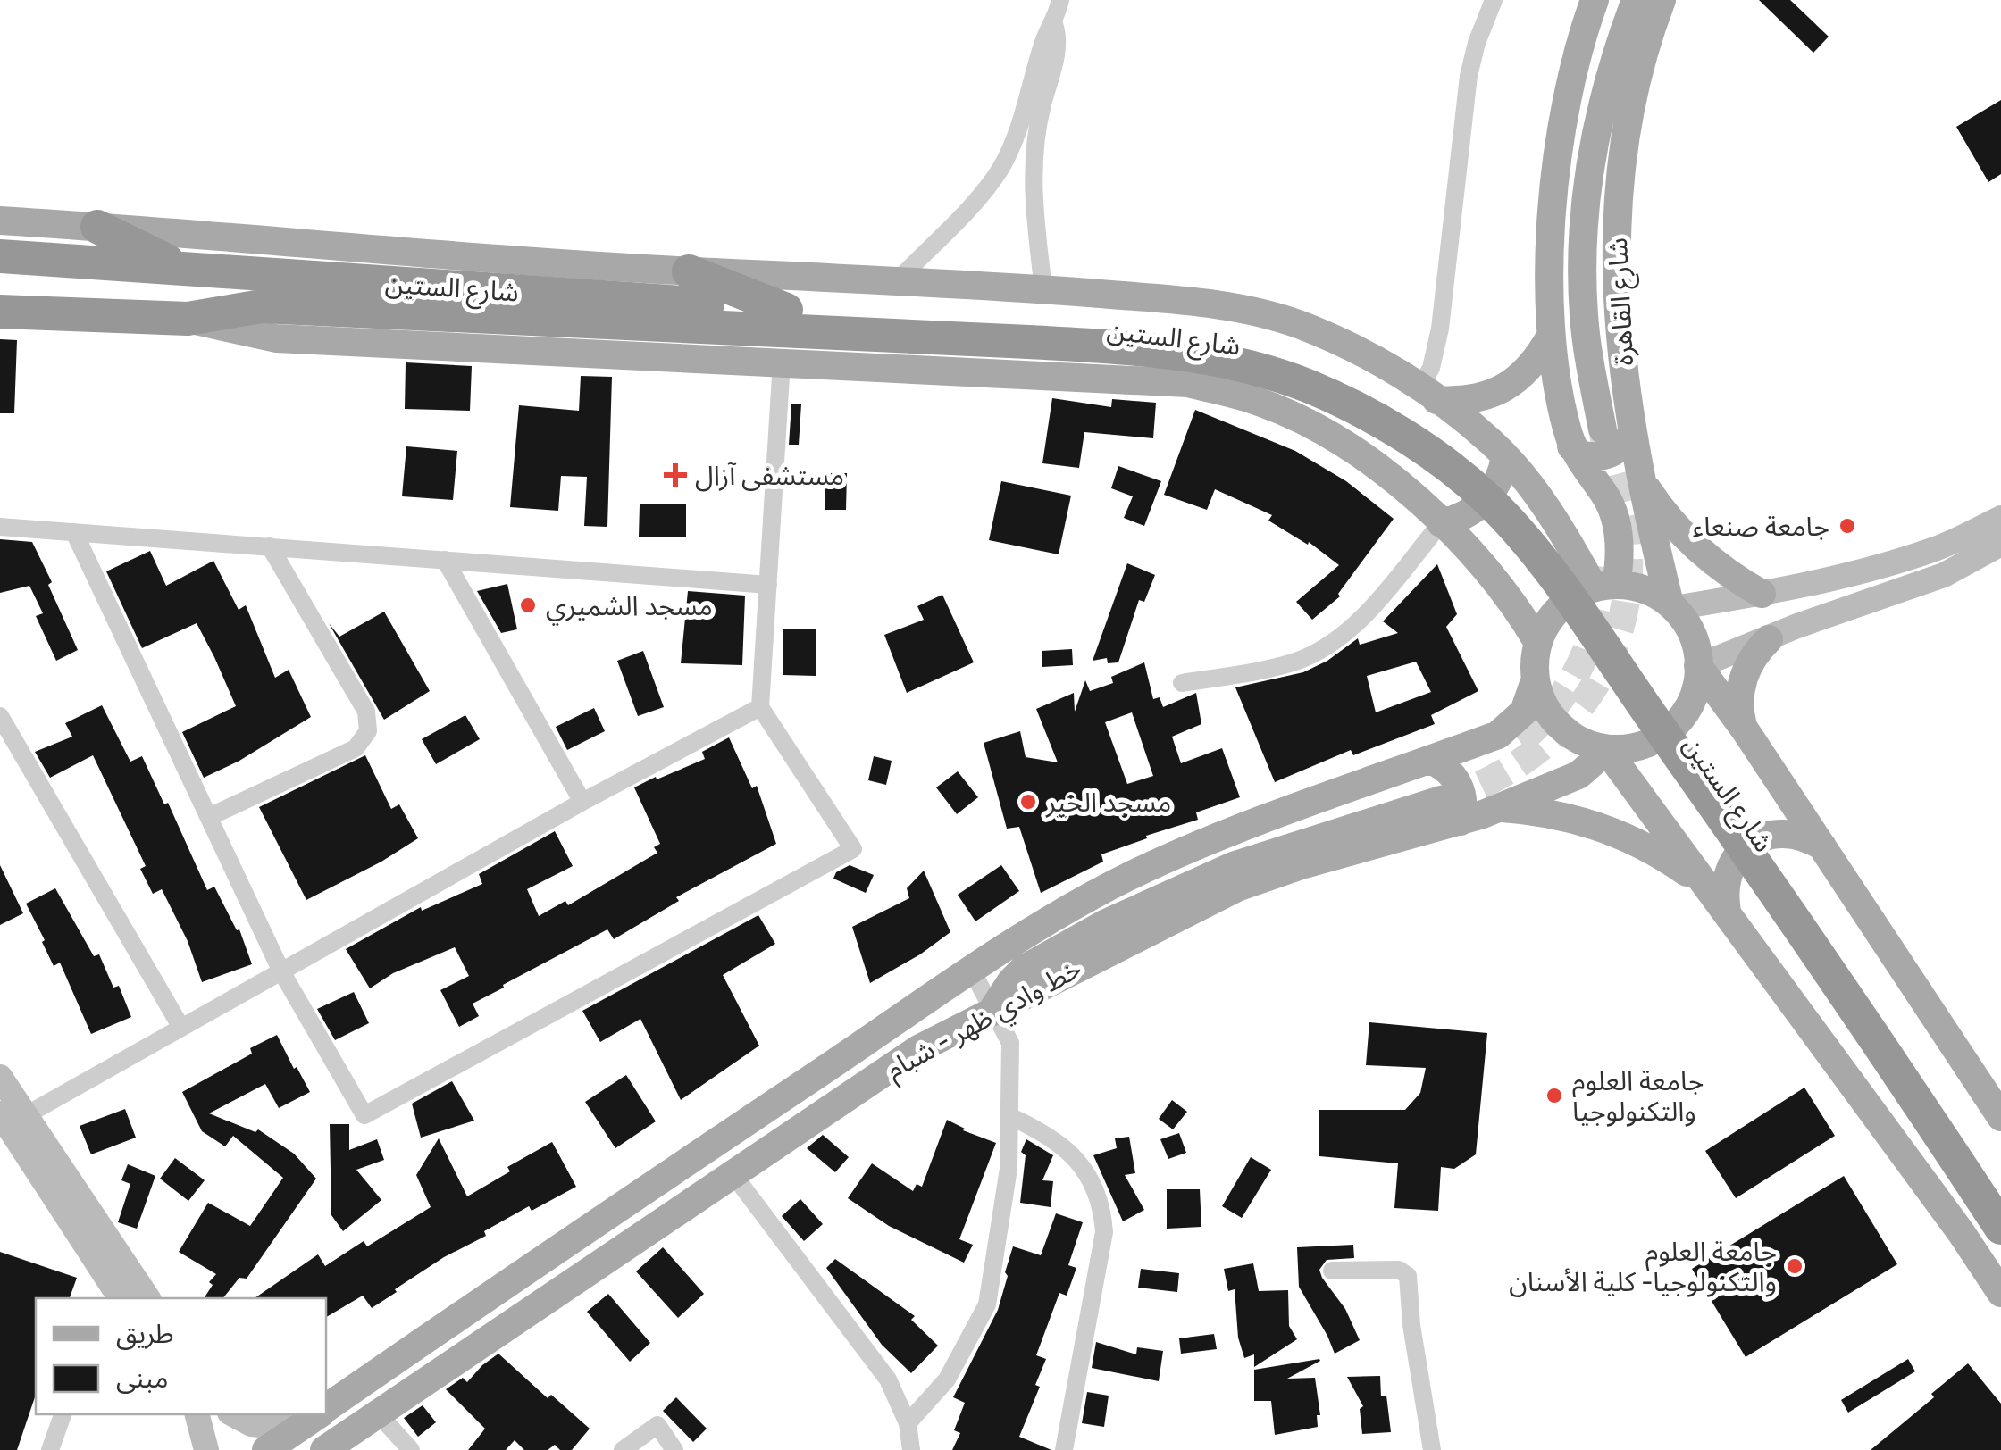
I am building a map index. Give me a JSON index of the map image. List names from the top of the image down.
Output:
{
  "streets": {
    "highway": ["شارع الستين"],
    "main road": ["شارع القاهرة", "خط وادي ظهر - شبام"]
  },
  "crossings": [
    ["شارع الستين", "شارع القاهرة"]
  ],
  "places": {
    "health": ["مستشفى آزال"],
    "other": [
      "جامعة صنعاء",
      "مسجد الشميري",
      "مسجد الخير",
      "جامعة العلوم والتكنولوجيا",
      "جامعة العلوم والتكنولوجيا- كلية الأسنان"
    ]
  },
  "legend": ["طريق", "مبنى"]
}
